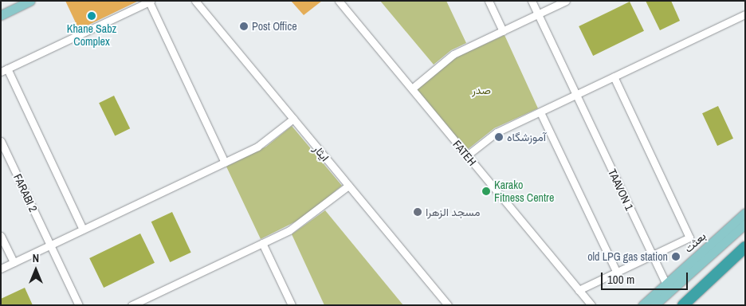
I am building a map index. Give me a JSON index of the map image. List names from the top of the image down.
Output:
{
  "streets": {
    "main road": ["بعثت"],
    "street": [
      "ایثار",
      "FATEH",
      "TAAVON 1",
      "FARABI 2"
    ]
  },
  "crossings": [
    ["TAAVON 1", "بعثت"]
  ],
  "parks": ["صدر"],
  "places": [
    "Khane Sabz Complex",
    "Post Office",
    "آموزشگاه",
    "Karako Fitness Centre",
    "مسجد الزهرا",
    "old LPG gas station"
  ],
  "scale_bar": "100 m",
  "north": "top"
}
